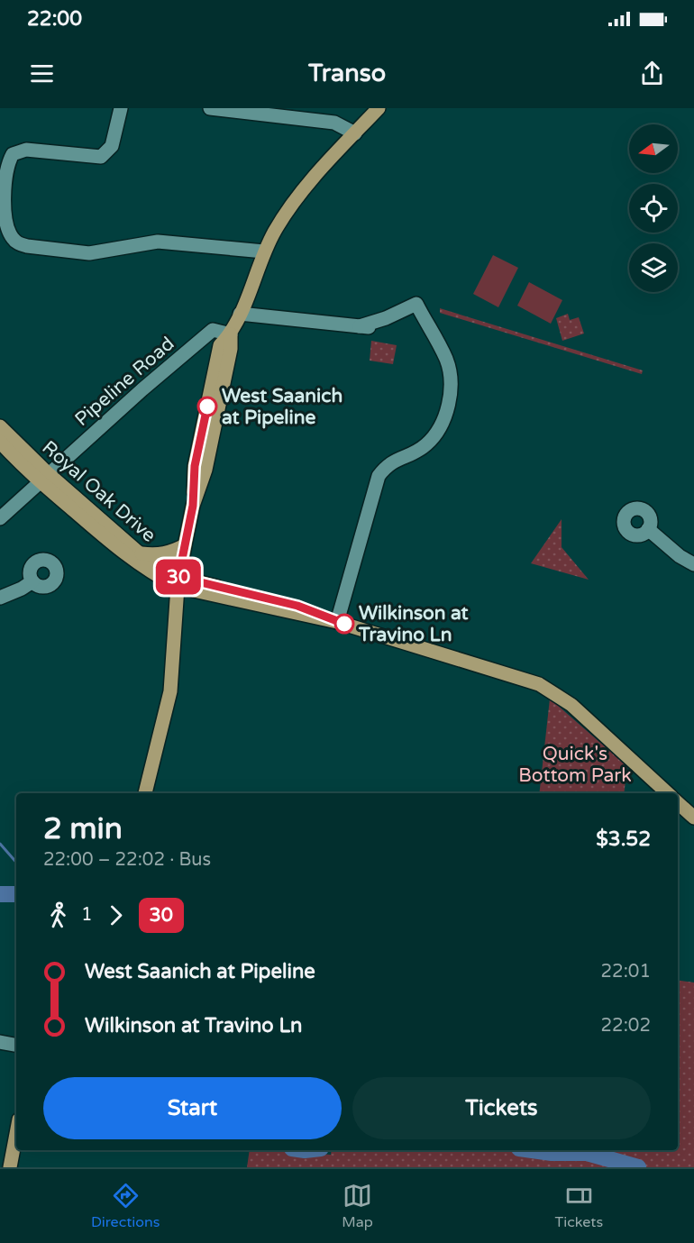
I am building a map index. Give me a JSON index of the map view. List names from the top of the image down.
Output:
{
  "streets": {
    "main road": ["Royal Oak Drive"],
    "street": ["Pipeline Road"]
  },
  "crossings": [
    ["Pipeline Road", "Royal Oak Drive"]
  ],
  "parks": ["Quick's Bottom Park"],
  "places": ["West Saanich at Pipeline", "Wilkinson at Travino Ln"],
  "lines": ["bus line 30"],
  "north": "left",
  "page": {
    "status": "22:00",
    "header": "Transo",
    "on_map": "30",
    "heading": ["2 min", "22:00 – 22:02 · Bus", "$3.52"],
    "legs": ["1", "30"],
    "list": [
      {
        "name": "West Saanich at Pipeline",
        "value": "22:01"
      },
      {
        "name": "Wilkinson at Travino Ln",
        "value": "22:02"
      }
    ],
    "buttons": ["Start", "Tickets"],
    "tabs": ["Directions", "Map", "Tickets"]
  }
}
